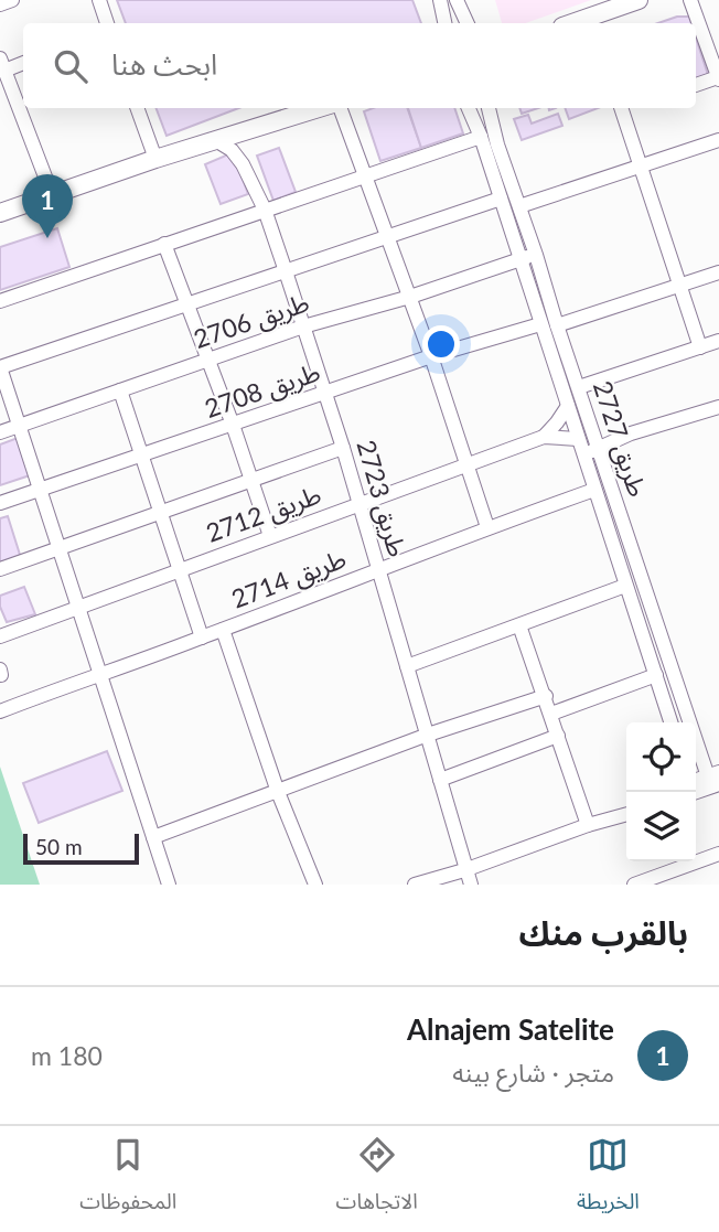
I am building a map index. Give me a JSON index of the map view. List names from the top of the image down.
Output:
{
  "streets": {
    "street": [
      "طريق 2706",
      "طريق 2708",
      "طريق 2727",
      "طريق 2723",
      "طريق 2712",
      "طريق 2714"
    ]
  },
  "crossings": [
    ["طريق 2706", "طريق 2727"],
    ["طريق 2706", "طريق 2723"],
    ["طريق 2708", "طريق 2727"],
    ["طريق 2708", "طريق 2723"],
    ["طريق 2727", "طريق 2712"],
    ["طريق 2727", "طريق 2714"],
    ["طريق 2723", "طريق 2712"],
    ["طريق 2723", "طريق 2714"]
  ],
  "scale_bar": "50 m",
  "page": {
    "search": "ابحث هنا",
    "pins": "1",
    "scale": "50 m",
    "heading": "بالقرب منك",
    "list": [
      {
        "mark": "1",
        "name": "Alnajem Satelite",
        "note": "متجر · شارع بينه",
        "value": "180 m"
      }
    ],
    "nav": ["الخريطة", "الاتجاهات", "المحفوظات"]
  }
}
